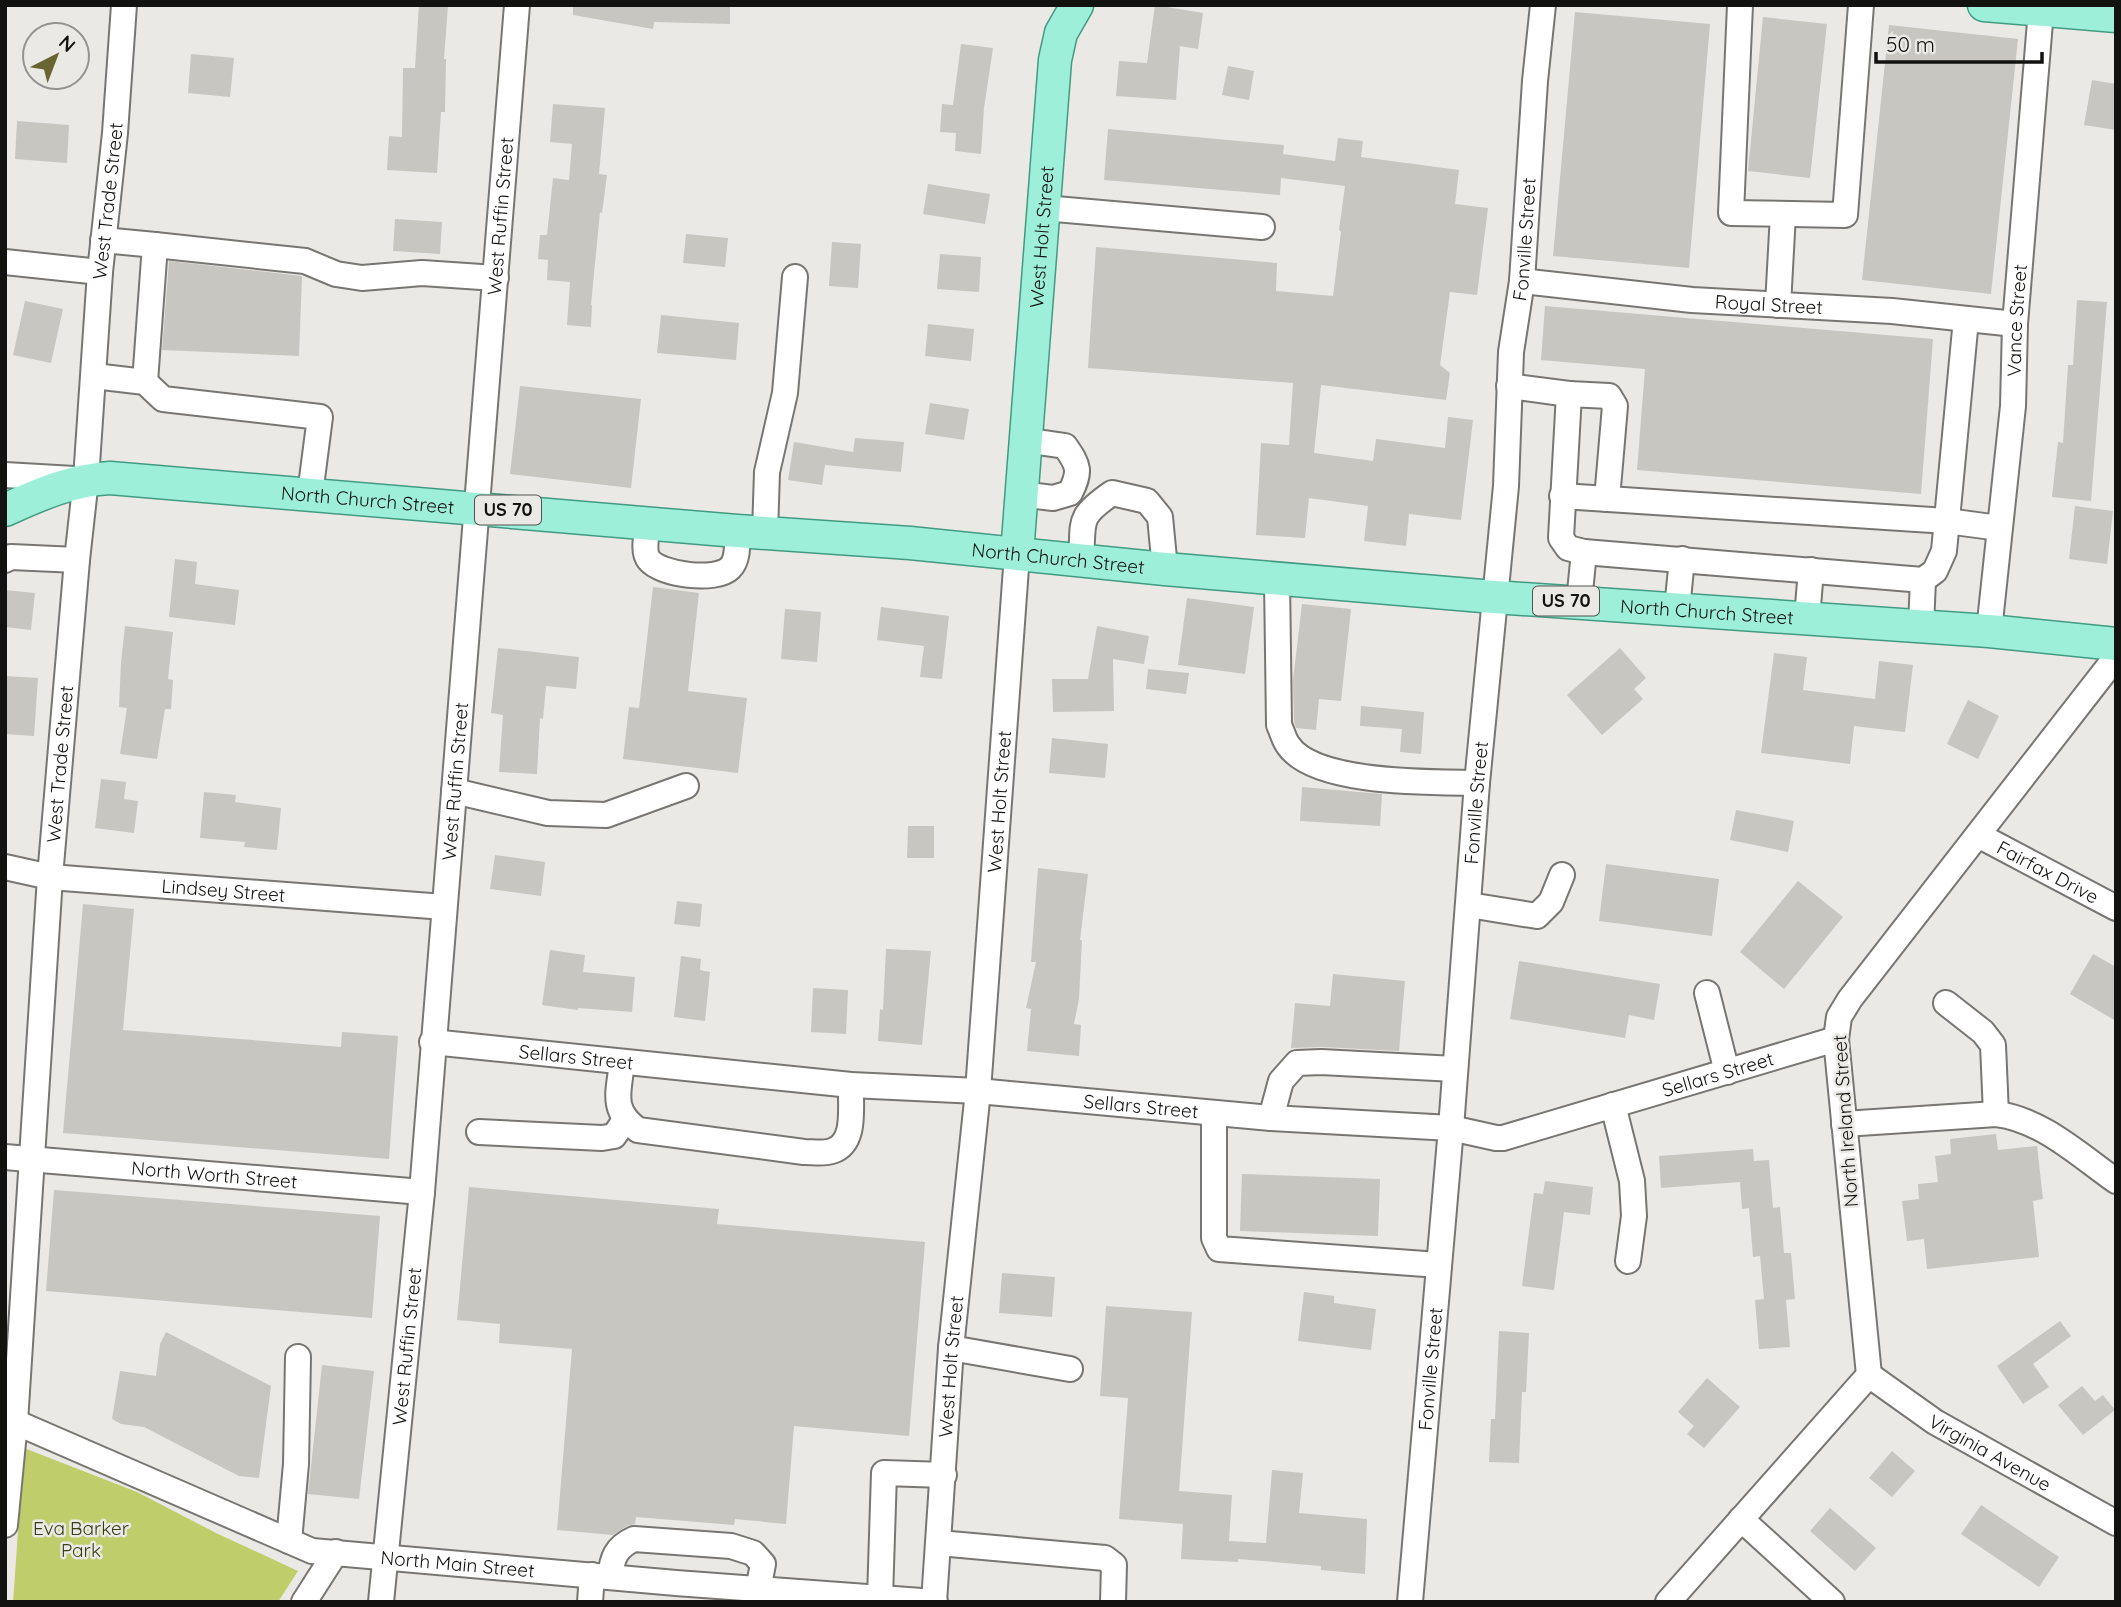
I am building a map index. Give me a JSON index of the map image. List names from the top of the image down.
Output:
{
  "streets": {
    "main road": ["West Holt Street", "North Church Street", "US 70"],
    "street": [
      "West Trade Street",
      "West Ruffin Street",
      "Fonville Street",
      "Royal Street",
      "Vance Street",
      "Fairfax Drive",
      "Lindsey Street",
      "Sellars Street",
      "North Ireland Street",
      "North Worth Street",
      "Virginia Avenue",
      "North Main Street"
    ]
  },
  "crossings": [
    ["West Trade Street", "North Church Street"],
    ["West Trade Street", "Lindsey Street"],
    ["West Trade Street", "North Worth Street"],
    ["West Trade Street", "North Main Street"],
    ["West Ruffin Street", "North Church Street"],
    ["West Ruffin Street", "Lindsey Street"],
    ["West Ruffin Street", "Sellars Street"],
    ["West Ruffin Street", "North Worth Street"],
    ["West Ruffin Street", "North Main Street"],
    ["West Holt Street", "North Church Street"],
    ["West Holt Street", "Sellars Street"],
    ["West Holt Street", "North Main Street"],
    ["Fonville Street", "Royal Street"],
    ["Fonville Street", "North Church Street"],
    ["Fonville Street", "Sellars Street"],
    ["Royal Street", "Vance Street"],
    ["Vance Street", "North Church Street"],
    ["Fairfax Drive", "North Ireland Street"],
    ["Sellars Street", "North Ireland Street"],
    ["North Ireland Street", "Virginia Avenue"]
  ],
  "parks": ["Eva Barker Park"],
  "scale_bar": "50 m",
  "north": "top right"
}
